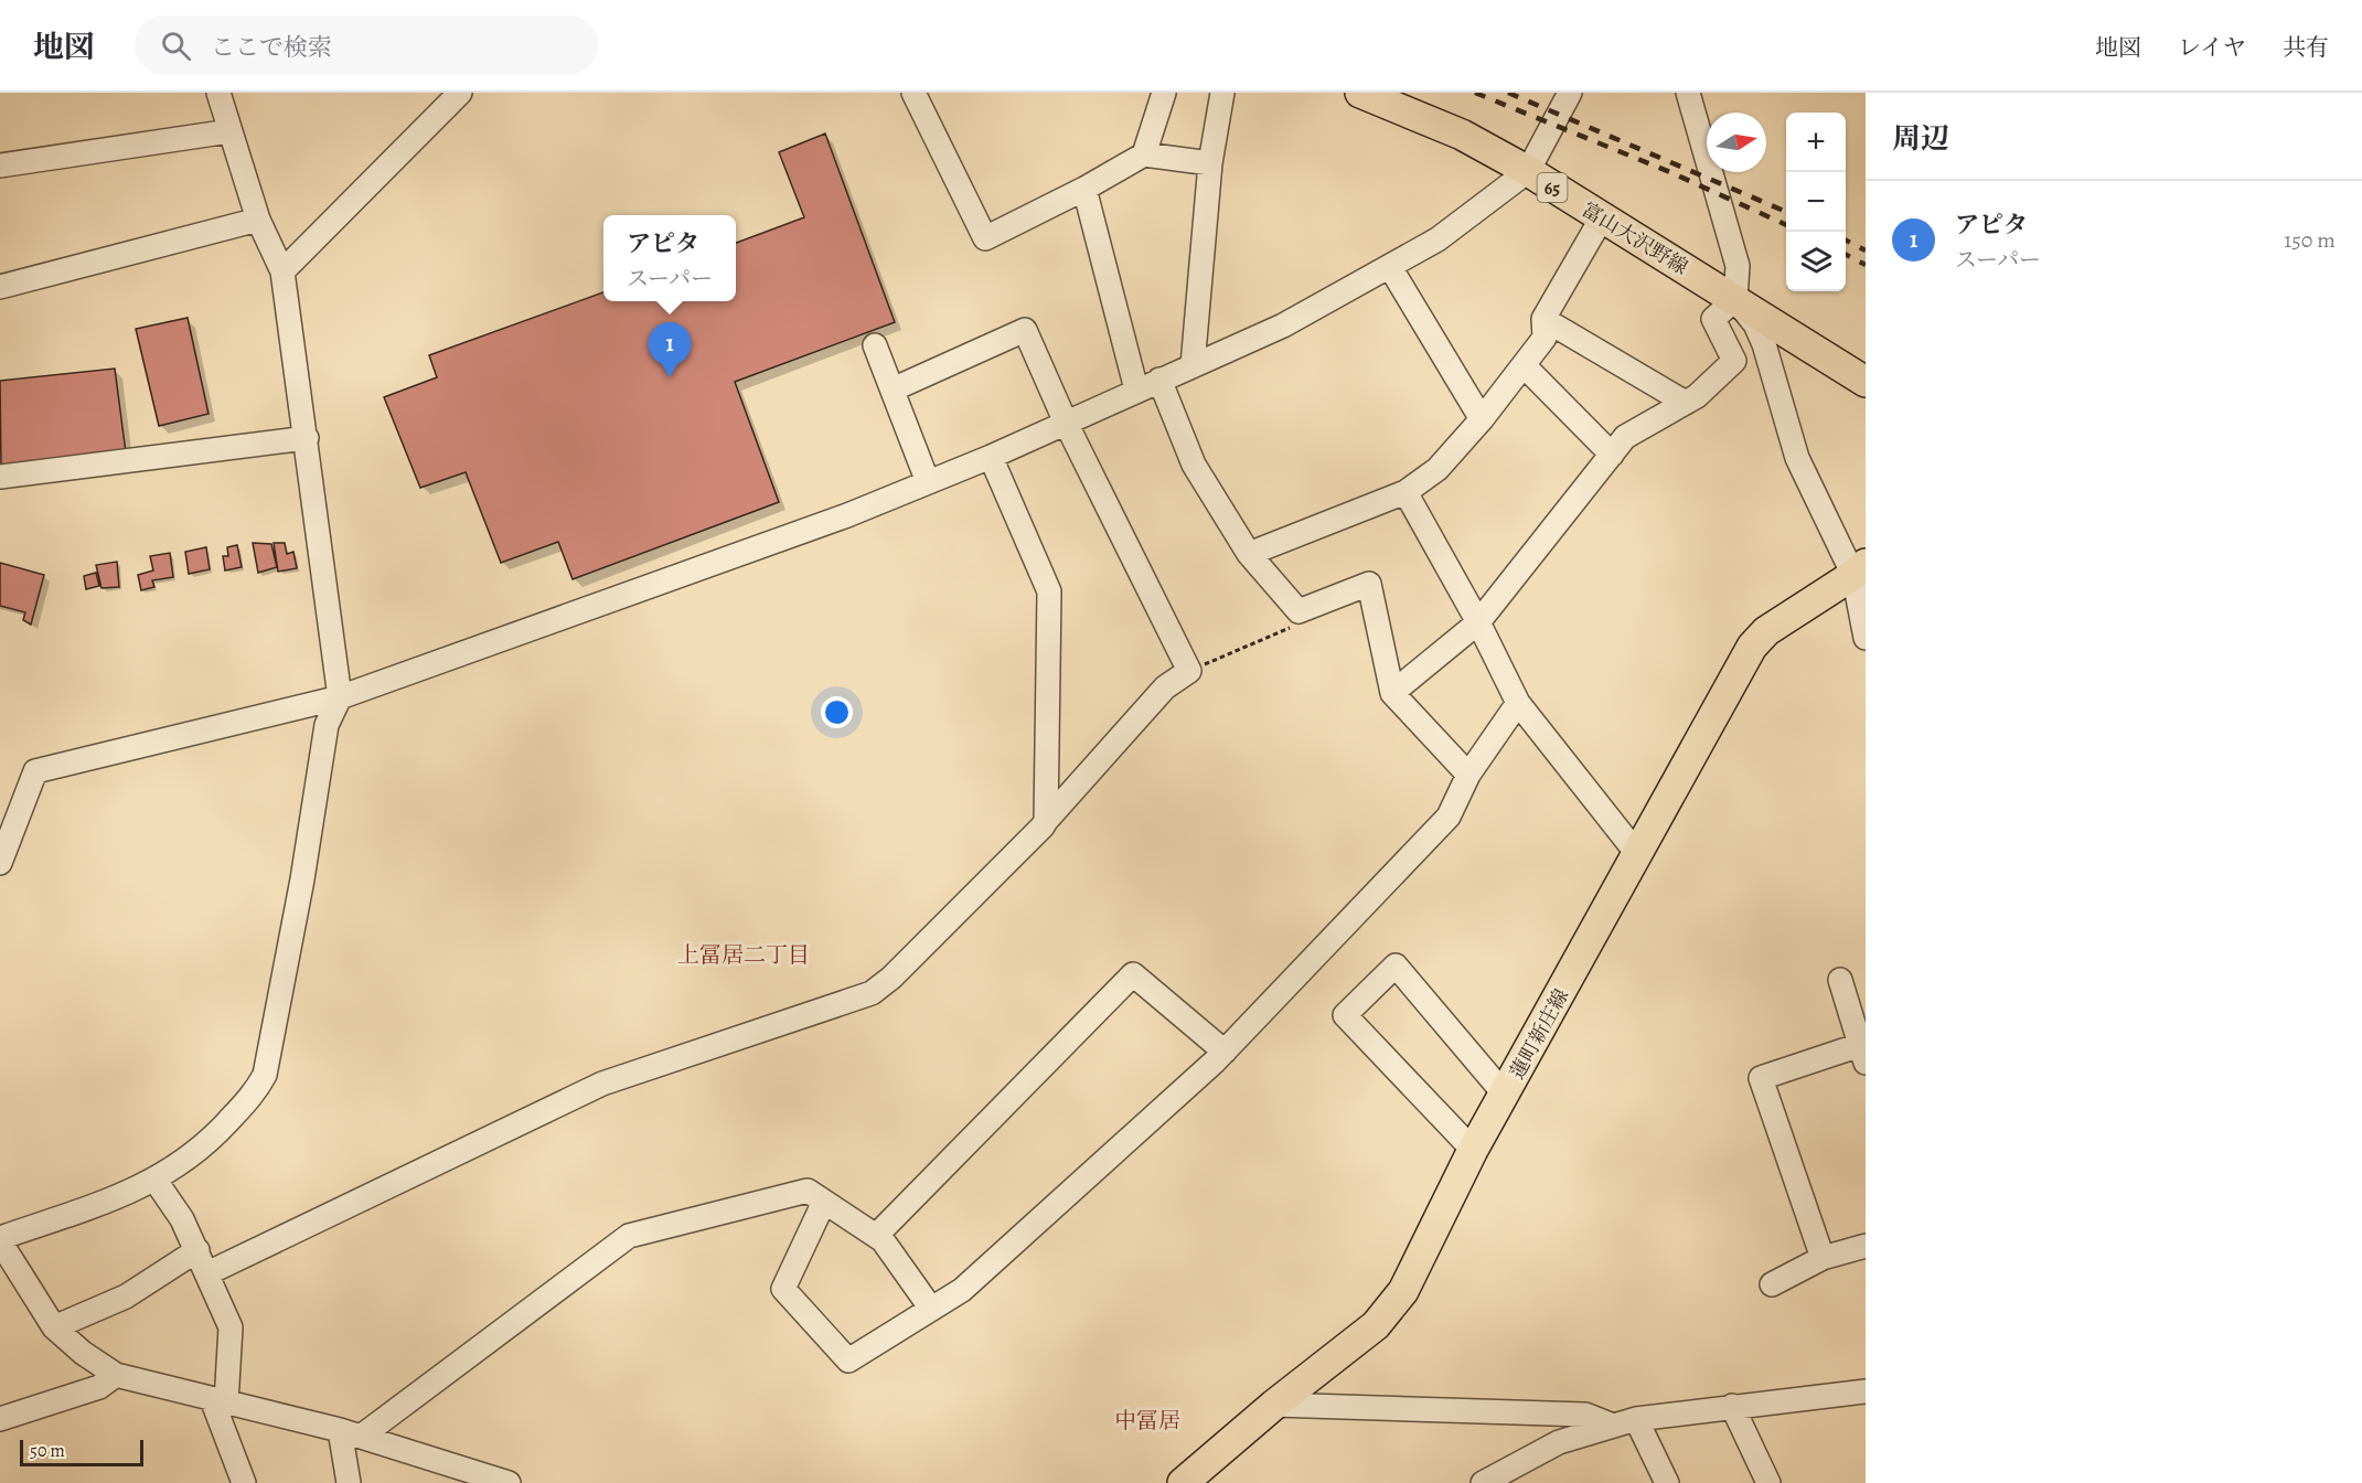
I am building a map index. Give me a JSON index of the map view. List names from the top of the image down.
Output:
{
  "streets": {
    "main road": ["65", "富山大沢野線", "蓮町新庄線"]
  },
  "districts": ["上冨居二丁目", "中冨居"],
  "scale_bar": "50 m",
  "north": "right",
  "page": {
    "header": "地図",
    "search": "ここで検索",
    "nav": ["地図", "レイヤ", "共有"],
    "heading": "周辺",
    "map_buttons": ["+", "−"],
    "list": [
      {
        "mark": "1",
        "name": "アピタ",
        "note": "スーパー",
        "value": "150 m"
      }
    ],
    "popup": ["アピタ", "スーパー"],
    "pins": "1",
    "scale": "50 m"
  }
}
